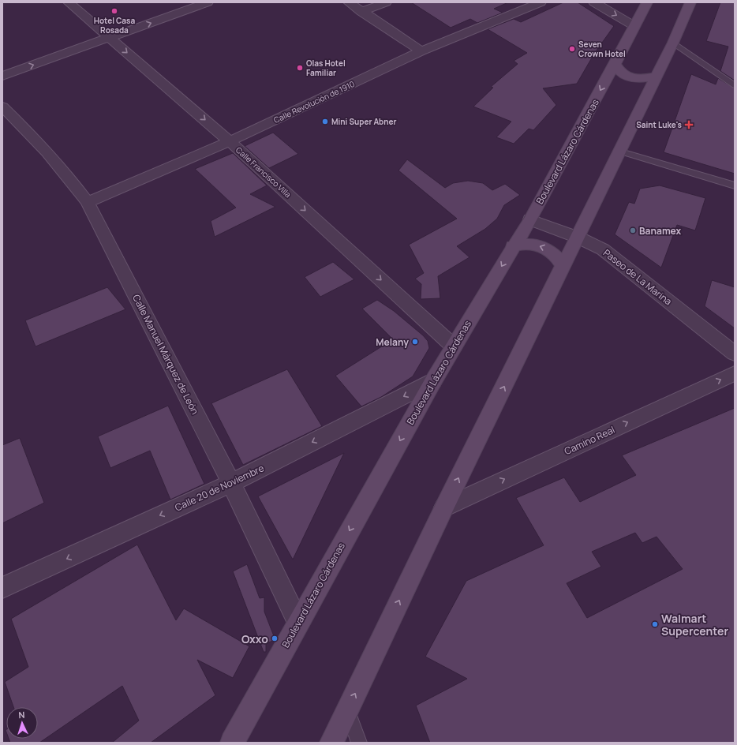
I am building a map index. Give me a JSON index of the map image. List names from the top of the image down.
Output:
{
  "streets": {
    "main road": ["Boulevard Lázaro Cárdenas"],
    "street": [
      "Calle Revolución de 1910",
      "Calle Francisco Villa",
      "Paseo de La Marina",
      "Calle Manuel Márquez de León",
      "Camino Real",
      "Calle 20 de Noviembre"
    ]
  },
  "crossings": [
    ["Calle Revolución de 1910", "Calle Francisco Villa"],
    ["Calle Revolución de 1910", "Calle Manuel Márquez de León"],
    ["Boulevard Lázaro Cárdenas", "Calle Francisco Villa"],
    ["Boulevard Lázaro Cárdenas", "Paseo de La Marina"],
    ["Boulevard Lázaro Cárdenas", "Calle Manuel Márquez de León"],
    ["Boulevard Lázaro Cárdenas", "Calle 20 de Noviembre"],
    ["Calle Manuel Márquez de León", "Calle 20 de Noviembre"]
  ],
  "one_way": ["Calle Francisco Villa", "Camino Real", "Calle 20 de Noviembre"],
  "places": {
    "other": [
      "Hotel Casa Rosada",
      "Seven Crown Hotel",
      "Olas Hotel Familiar",
      "Mini Super Abner",
      "Banamex",
      "Melany",
      "Walmart Supercenter",
      "Oxxo"
    ],
    "health": ["Saint Luke's"]
  },
  "north": "top"
}
